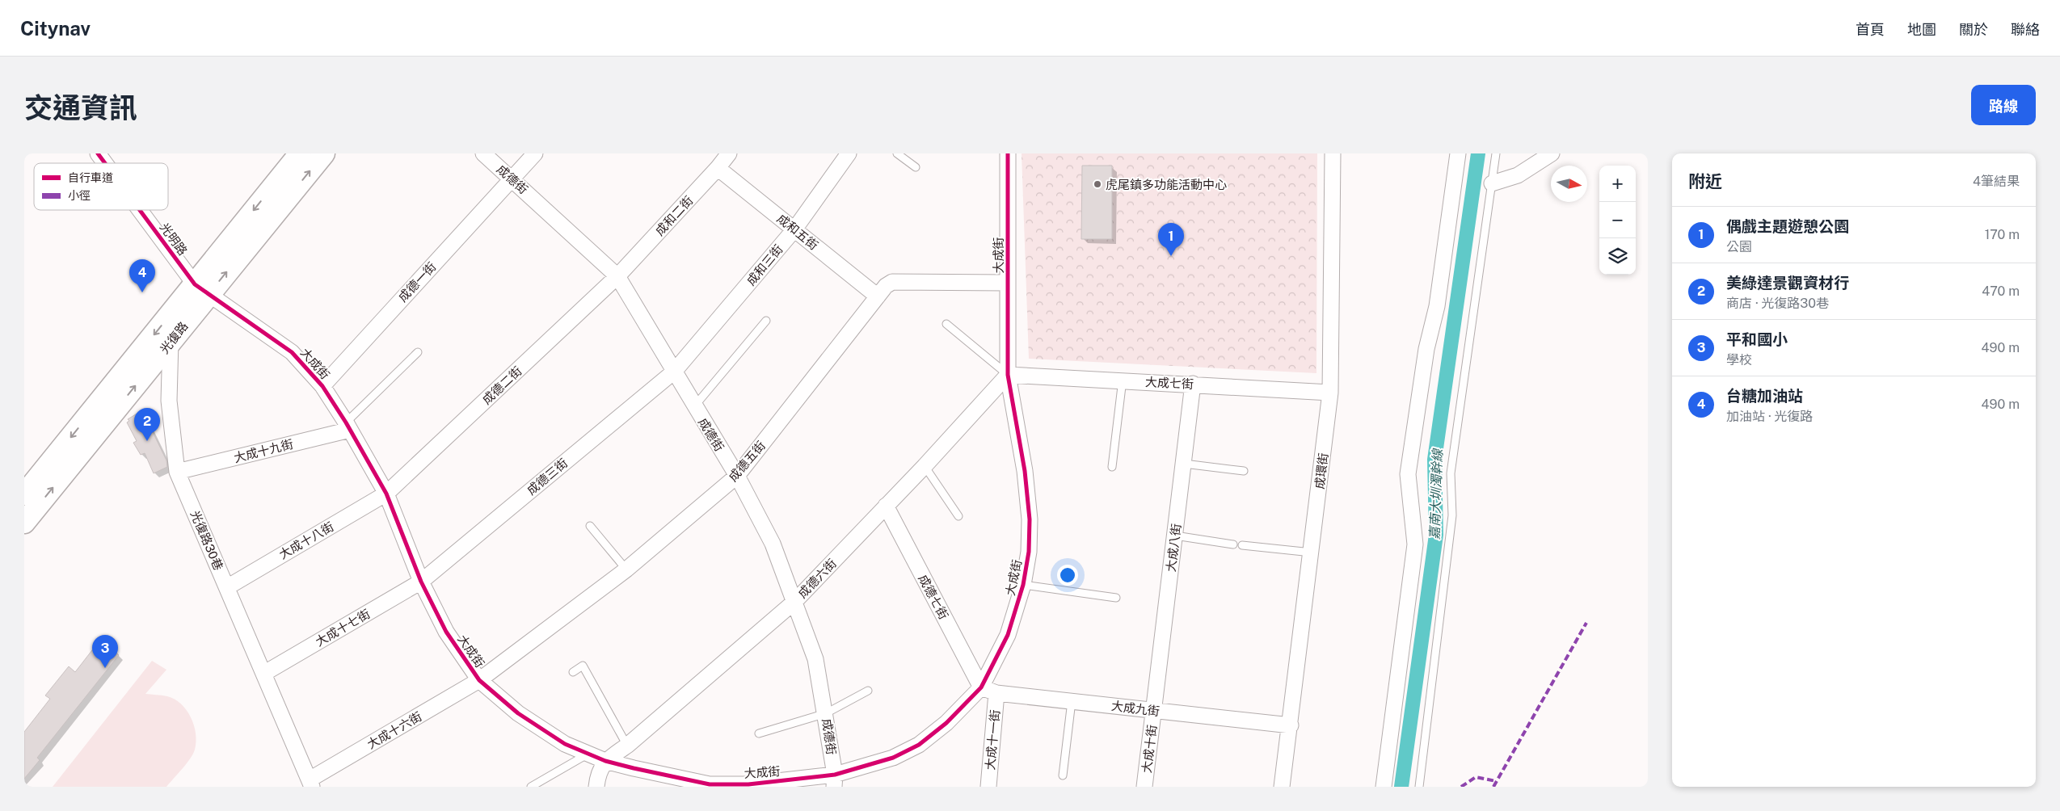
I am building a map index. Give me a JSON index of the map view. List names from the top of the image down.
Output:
{
  "streets": {
    "main road": ["光復路"],
    "street": [
      "成德街",
      "成和二街",
      "成和五街",
      "光明路",
      "大成街",
      "成和三街",
      "成德一街",
      "大成七街",
      "成德二街",
      "大成十九街",
      "成德五街",
      "成環街",
      "成德三街",
      "光復路30巷",
      "大成十八街",
      "大成八街",
      "成德六街",
      "成德七街",
      "大成十七街",
      "大成九街",
      "大成十六街",
      "大成十一街",
      "大成十街"
    ]
  },
  "crossings": [
    ["成德街", "成和二街"],
    ["成德街", "大成街"],
    ["成德街", "成和三街"],
    ["成德街", "成德一街"],
    ["成德街", "成德二街"],
    ["成德街", "成德五街"],
    ["成德街", "成德三街"],
    ["成德街", "成德六街"],
    ["成和二街", "成和五街"],
    ["成和二街", "成德二街"],
    ["成和五街", "成和三街"],
    ["成和五街", "成德五街"],
    ["光明路", "大成街"],
    ["光明路", "光復路"],
    ["大成街", "成德一街"],
    ["大成街", "光復路"],
    ["大成街", "大成七街"],
    ["大成街", "成德二街"],
    ["大成街", "大成十九街"],
    ["大成街", "成德五街"],
    ["大成街", "成德三街"],
    ["大成街", "大成十八街"],
    ["大成街", "成德六街"],
    ["大成街", "成德七街"],
    ["大成街", "大成十七街"],
    ["大成街", "大成九街"],
    ["大成街", "大成十六街"],
    ["成和三街", "成德三街"],
    ["光復路", "光復路30巷"],
    ["大成七街", "成環街"],
    ["大成七街", "大成八街"],
    ["大成七街", "成德六街"],
    ["成德二街", "大成十八街"],
    ["大成十九街", "光復路30巷"],
    ["成德五街", "大成十六街"],
    ["成環街", "大成九街"],
    ["成德三街", "大成十七街"],
    ["光復路30巷", "大成十八街"],
    ["光復路30巷", "大成十七街"],
    ["光復路30巷", "大成十六街"],
    ["大成八街", "大成九街"],
    ["大成八街", "大成十街"],
    ["成德六街", "成德七街"],
    ["成德七街", "大成九街"],
    ["大成九街", "大成十一街"],
    ["大成九街", "大成十街"]
  ],
  "water": ["嘉南大圳濁幹線"],
  "places": ["虎尾鎮多功能活動中心"],
  "legend": ["自行車道", "小徑"],
  "north": "right",
  "page": {
    "header": "Citynav",
    "nav": [
      "首頁",
      "地圖",
      "關於",
      "聯絡"
    ],
    "title": "交通資訊",
    "buttons": "路線",
    "heading": ["附近", "4筆結果"],
    "map_buttons": ["+", "−"],
    "list": [
      {
        "mark": "1",
        "name": "偶戲主題遊憩公園",
        "note": "公園",
        "value": "170 m"
      },
      {
        "mark": "2",
        "name": "美綠達景觀資材行",
        "note": "商店 · 光復路30巷",
        "value": "470 m"
      },
      {
        "mark": "3",
        "name": "平和國小",
        "note": "學校",
        "value": "490 m"
      },
      {
        "mark": "4",
        "name": "台糖加油站",
        "note": "加油站 · 光復路",
        "value": "490 m"
      }
    ],
    "pins": [
      "1",
      "4",
      "2",
      "3"
    ]
  }
}
